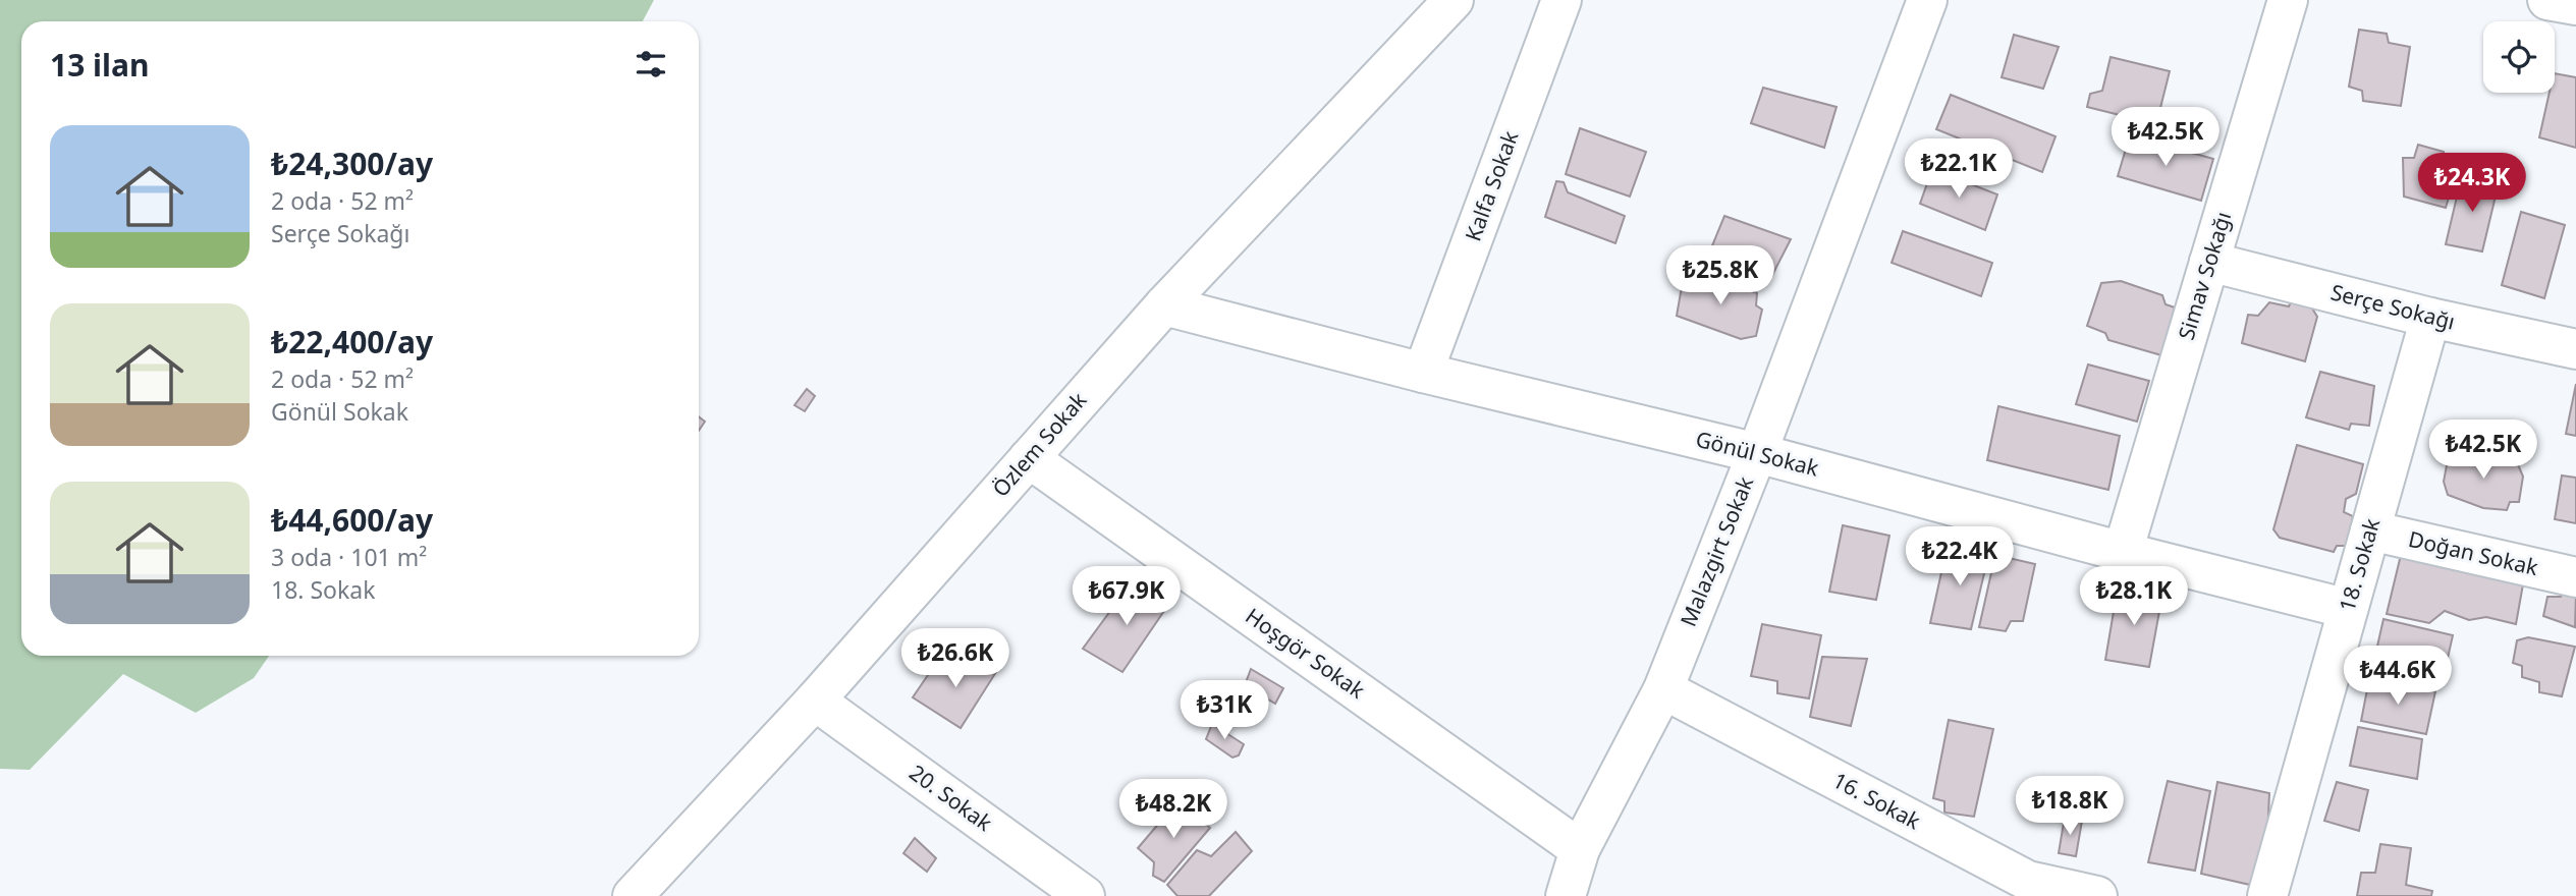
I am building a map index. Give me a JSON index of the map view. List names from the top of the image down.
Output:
{
  "streets": {
    "street": [
      "Kalfa Sokak",
      "Simav Sokağı",
      "Serçe Sokağı",
      "Özlem Sokak",
      "Gönül Sokak",
      "Malazgirt Sokak",
      "Doğan Sokak",
      "18. Sokak",
      "Hoşgör Sokak",
      "20. Sokak",
      "16. Sokak"
    ]
  },
  "crossings": [
    ["Kalfa Sokak", "Gönül Sokak"],
    ["Simav Sokağı", "Serçe Sokağı"],
    ["Simav Sokağı", "Gönül Sokak"],
    ["Serçe Sokağı", "18. Sokak"],
    ["Özlem Sokak", "Gönül Sokak"],
    ["Özlem Sokak", "Hoşgör Sokak"],
    ["Özlem Sokak", "20. Sokak"],
    ["Gönül Sokak", "Malazgirt Sokak"],
    ["Gönül Sokak", "18. Sokak"],
    ["Malazgirt Sokak", "Hoşgör Sokak"],
    ["Malazgirt Sokak", "16. Sokak"],
    ["Doğan Sokak", "18. Sokak"]
  ],
  "page": {
    "heading": "13 ilan",
    "price": [
      "₺42.5K",
      "₺22.1K",
      "₺24.3K",
      "₺25.8K",
      "₺42.5K",
      "₺22.4K",
      "₺67.9K",
      "₺28.1K",
      "₺26.6K",
      "₺44.6K",
      "₺31K",
      "₺18.8K",
      "₺48.2K"
    ],
    "list": [
      {
        "name": "₺24,300/ay",
        "note": "2 oda · 52 m² · Serçe Sokağı"
      },
      {
        "name": "₺22,400/ay",
        "note": "2 oda · 52 m² · Gönül Sokak"
      },
      {
        "name": "₺44,600/ay",
        "note": "3 oda · 101 m² · 18. Sokak"
      }
    ]
  }
}
